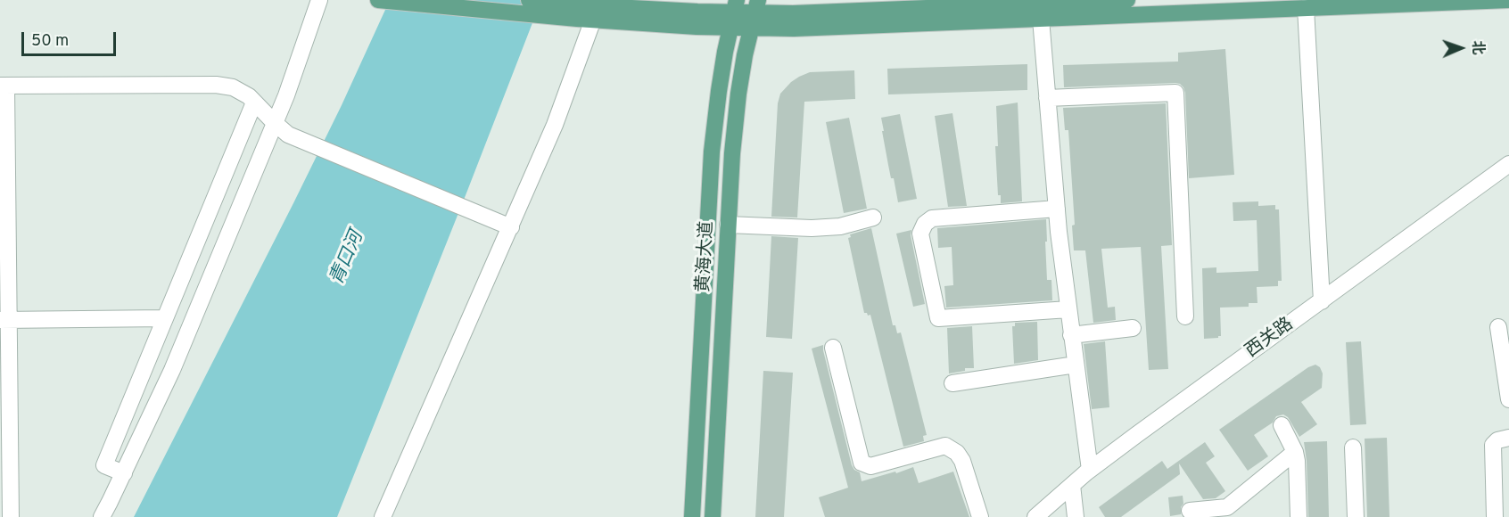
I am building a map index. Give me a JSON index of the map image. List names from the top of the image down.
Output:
{
  "streets": {
    "main road": ["黄海大道"],
    "street": ["西关路"]
  },
  "water": ["青口河"],
  "scale_bar": "50 m",
  "north": "right"
}
